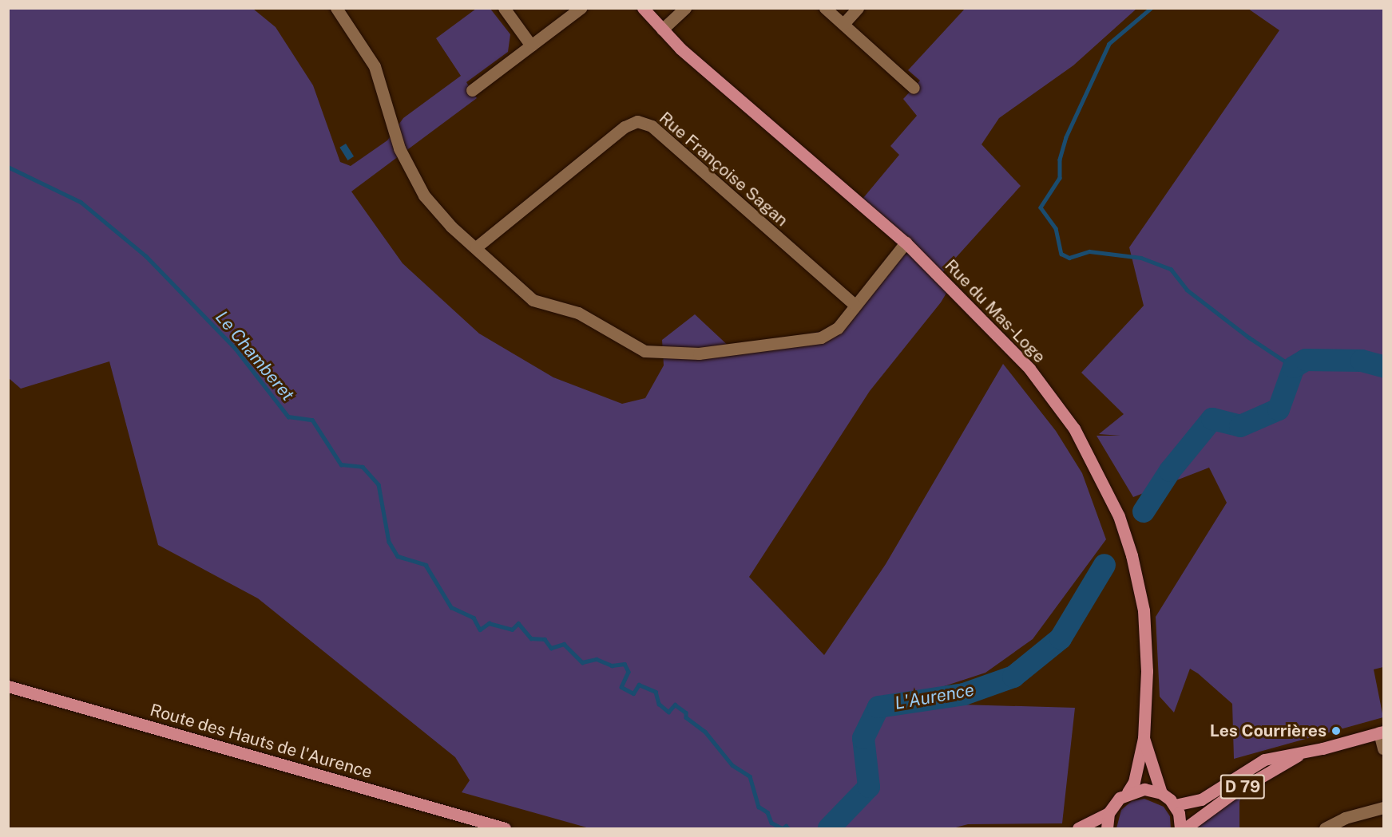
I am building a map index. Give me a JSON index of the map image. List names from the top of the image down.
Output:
{
  "streets": {
    "main road": ["Rue du Mas-Loge", "Route des Hauts de l'Aurence", "D 79"],
    "street": ["Rue Françoise Sagan"]
  },
  "water": ["Le Chamberet", "L'Aurence"],
  "places": ["Les Courrières"]
}
